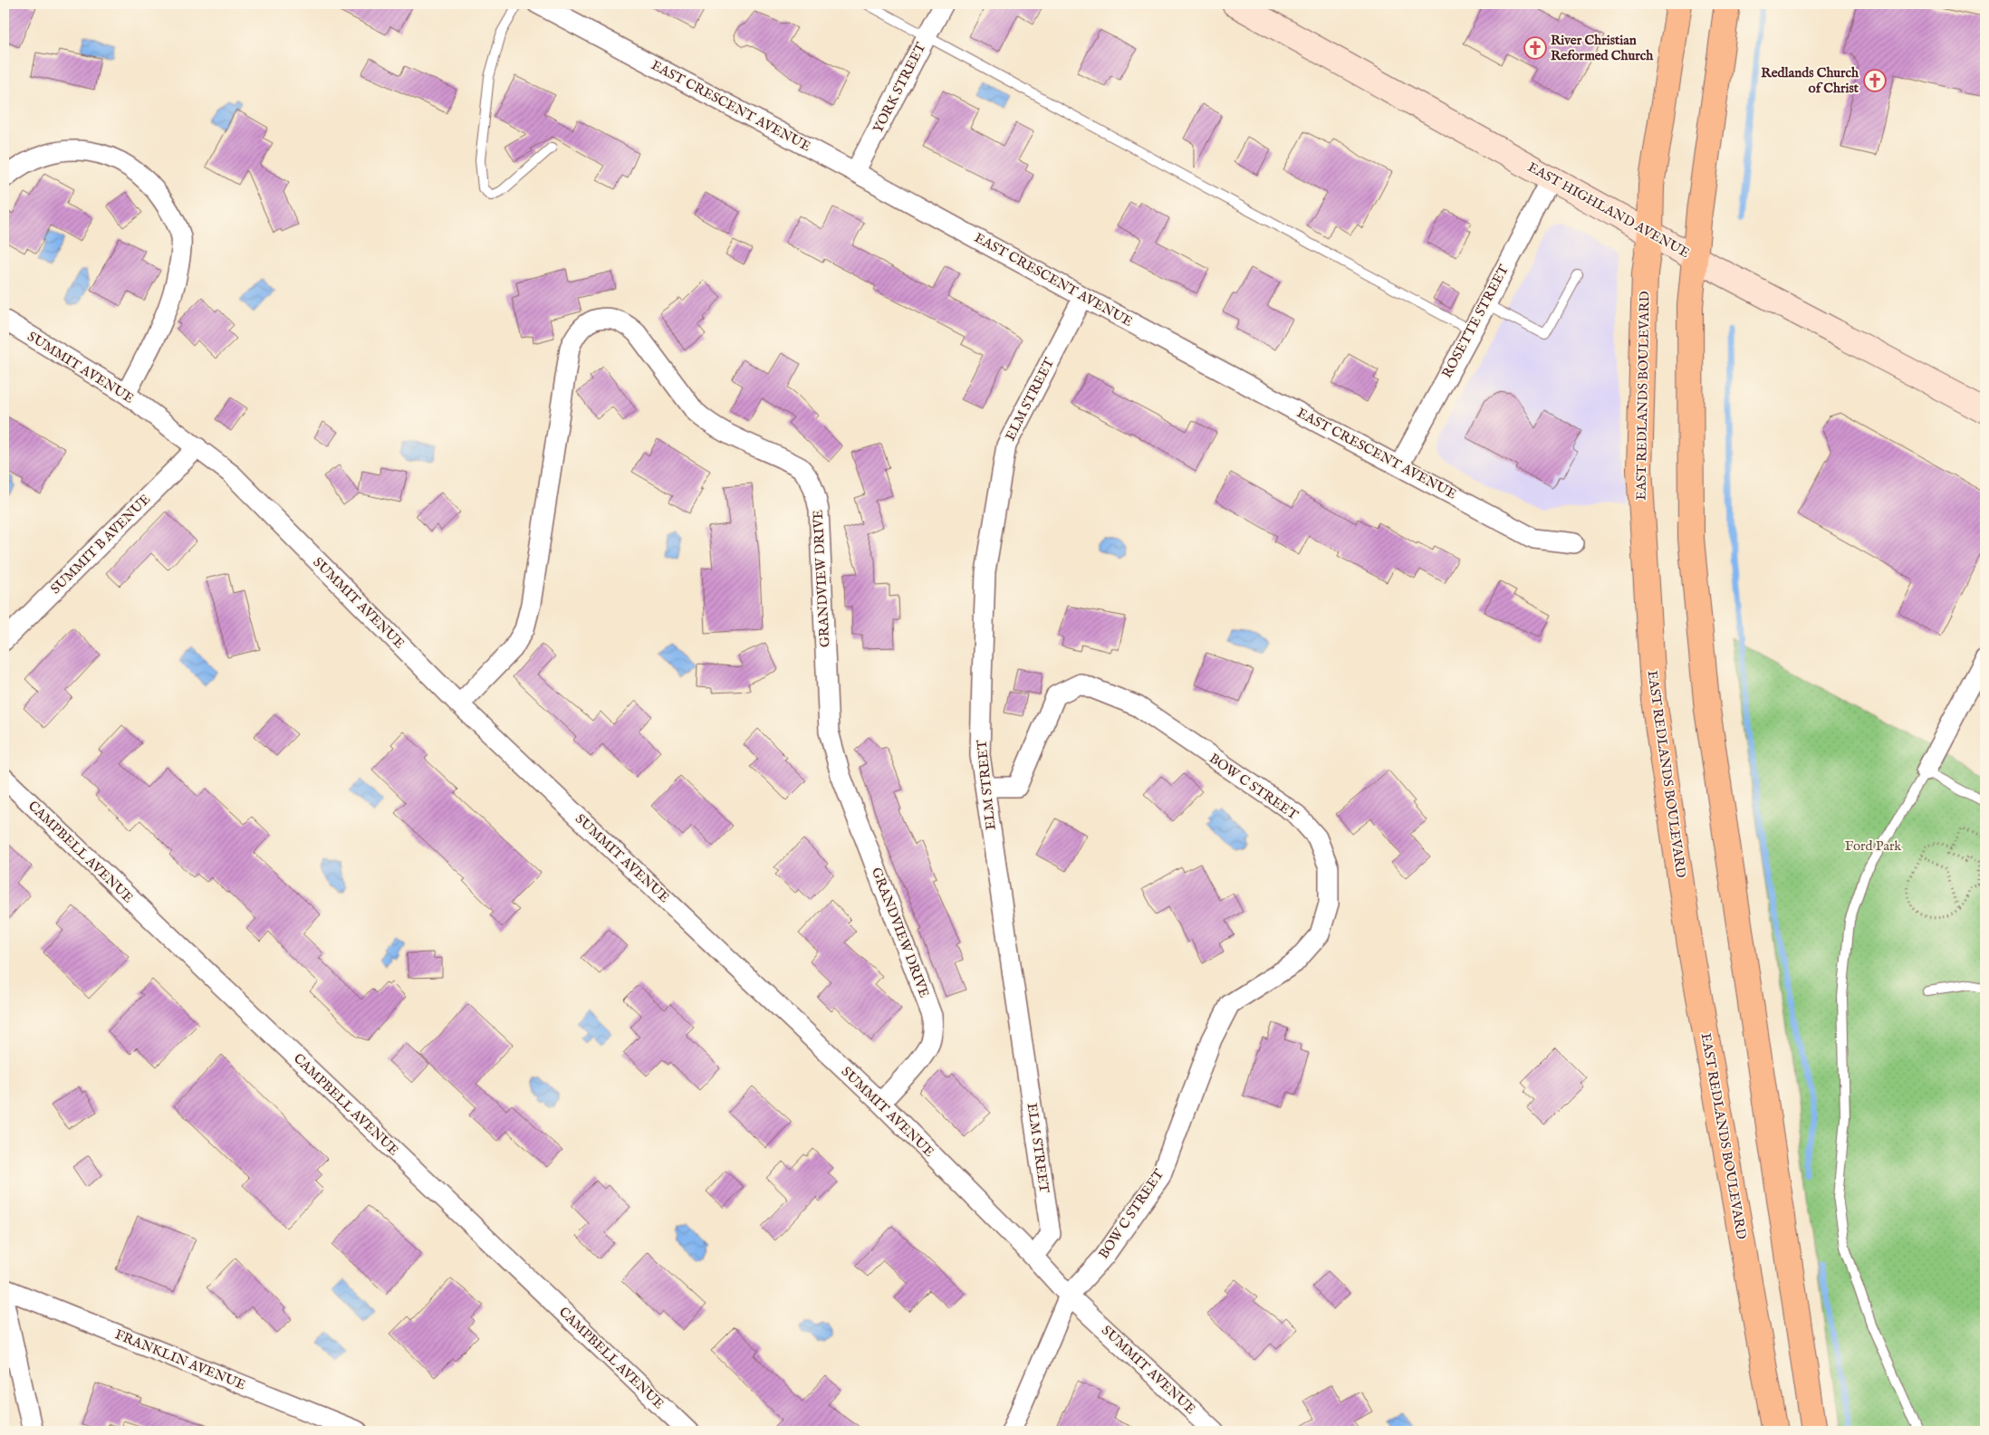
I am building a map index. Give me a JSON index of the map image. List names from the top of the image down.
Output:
{
  "streets": {
    "main road": ["EAST REDLANDS BOULEVARD"],
    "street": [
      "YORK STREET",
      "EAST CRESCENT AVENUE",
      "EAST HIGHLAND AVENUE",
      "ROSETTE STREET",
      "SUMMIT AVENUE",
      "ELM STREET",
      "SUMMIT B AVENUE",
      "GRANDVIEW DRIVE",
      "BOW C STREET",
      "CAMPBELL AVENUE",
      "FRANKLIN AVENUE"
    ]
  },
  "crossings": [
    ["YORK STREET", "EAST CRESCENT AVENUE"],
    ["EAST CRESCENT AVENUE", "ROSETTE STREET"],
    ["EAST CRESCENT AVENUE", "ELM STREET"],
    ["EAST HIGHLAND AVENUE", "ROSETTE STREET"],
    ["EAST HIGHLAND AVENUE", "EAST REDLANDS BOULEVARD"],
    ["SUMMIT AVENUE", "ELM STREET"],
    ["SUMMIT AVENUE", "SUMMIT B AVENUE"],
    ["SUMMIT AVENUE", "GRANDVIEW DRIVE"],
    ["SUMMIT AVENUE", "BOW C STREET"],
    ["ELM STREET", "BOW C STREET"]
  ],
  "parks": ["Ford Park"],
  "places": {
    "church": ["River Christian Reformed Church", "Redlands Church of Christ"]
  }
}
